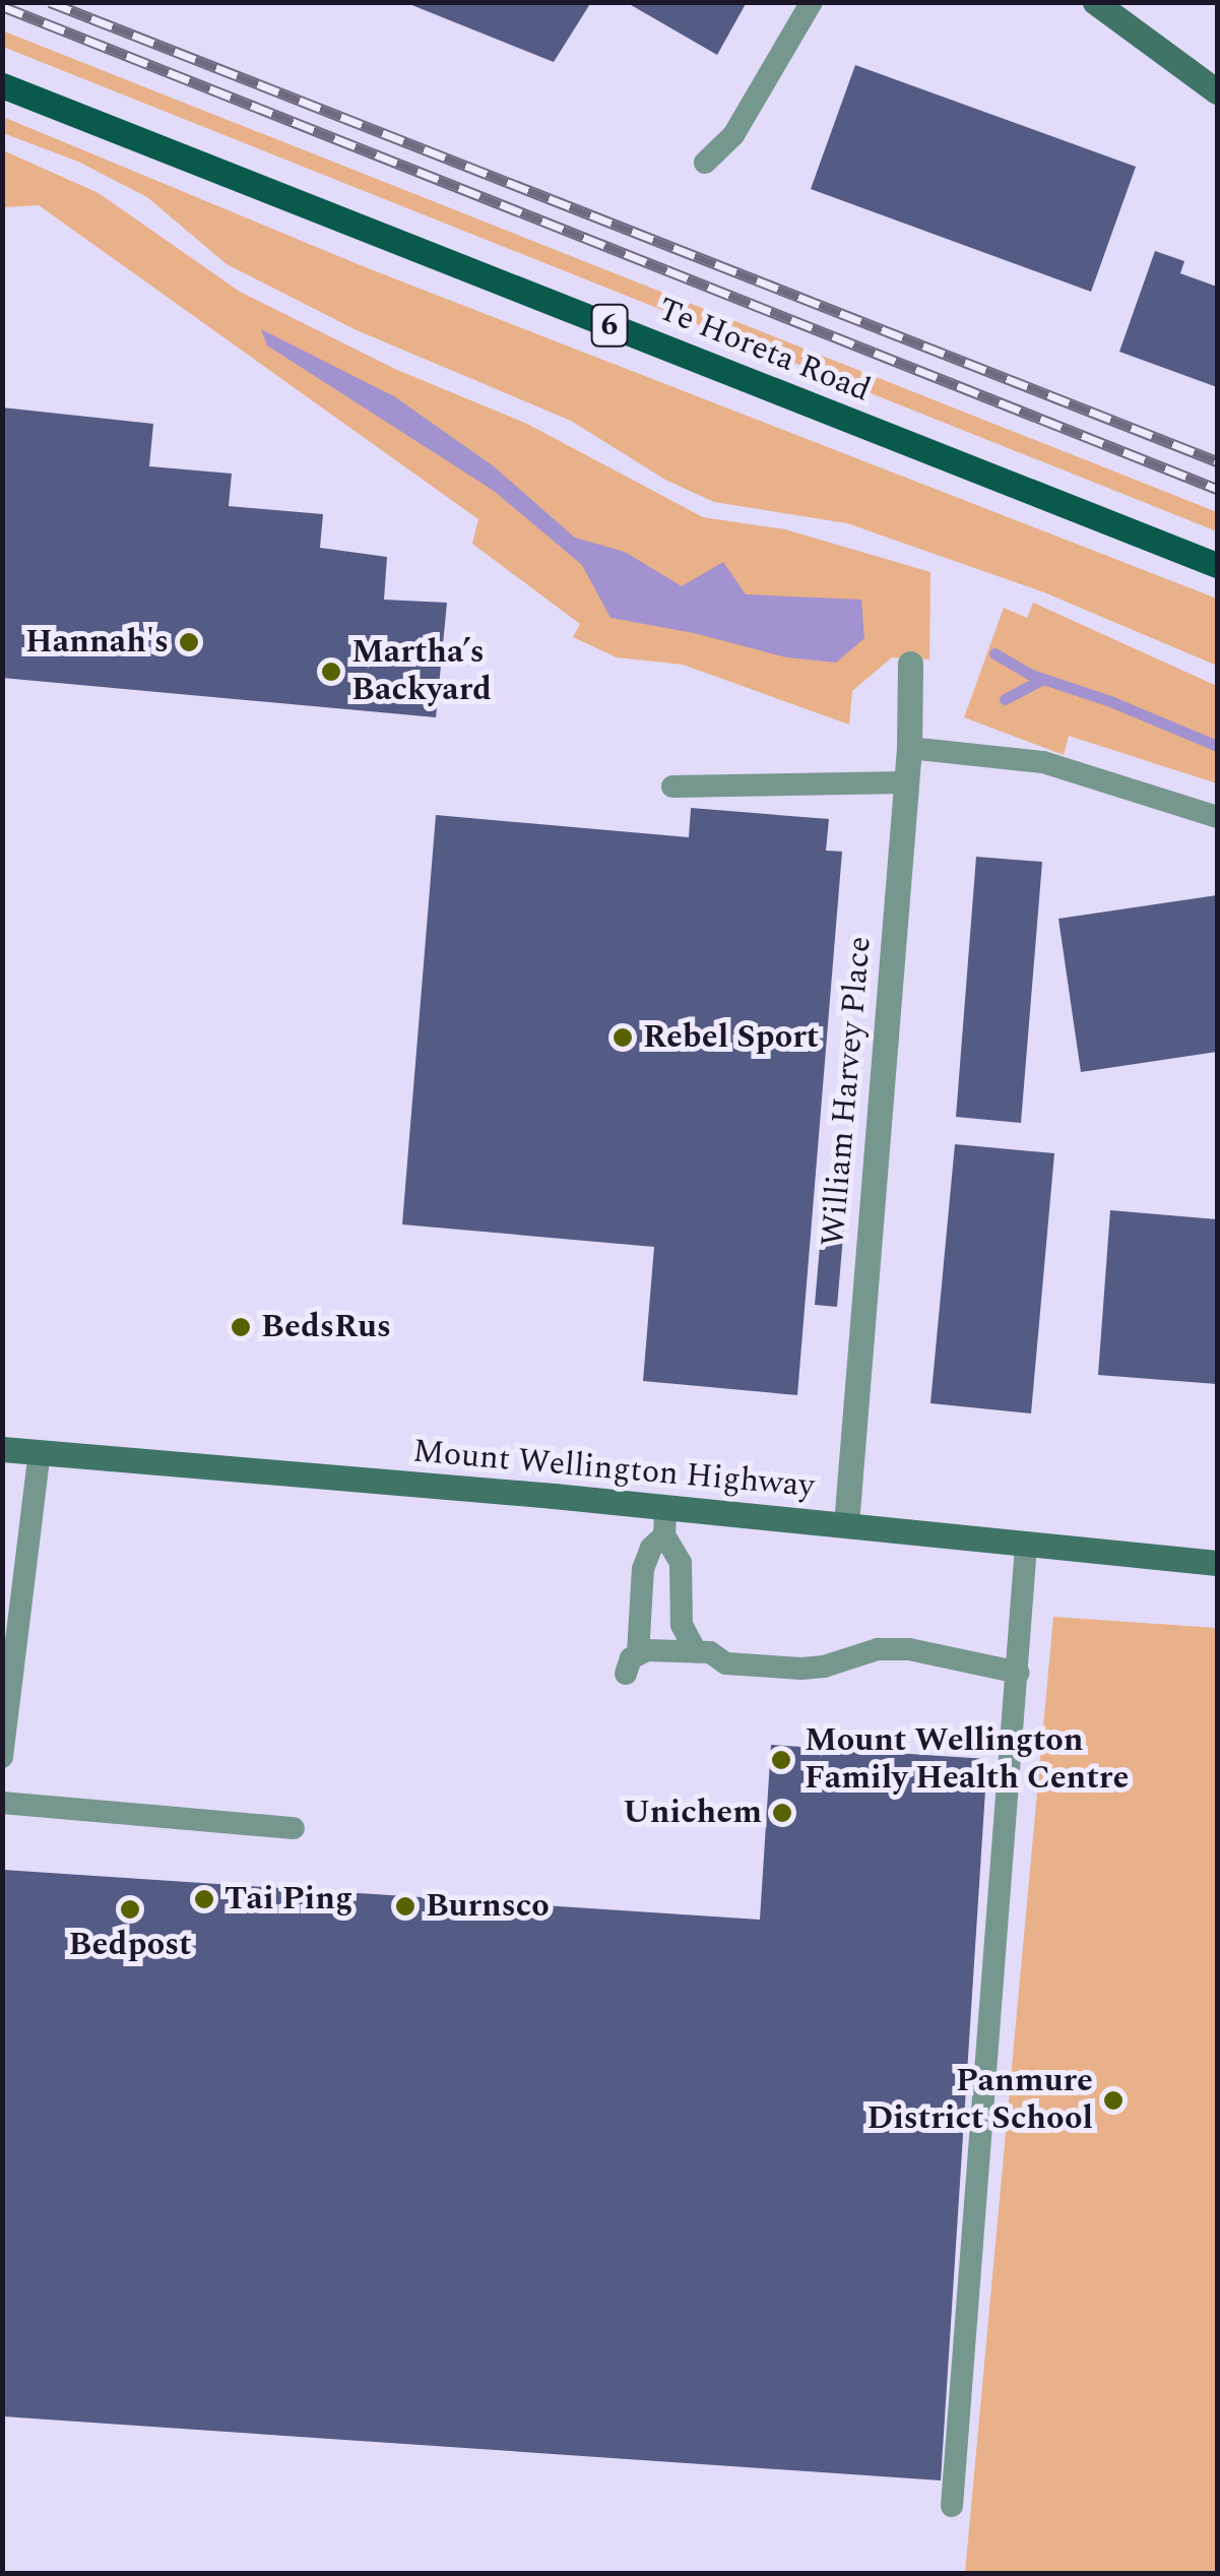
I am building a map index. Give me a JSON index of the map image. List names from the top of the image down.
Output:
{
  "streets": {
    "main road": ["6", "Te Horeta Road", "Mount Wellington Highway"],
    "street": ["William Harvey Place"]
  },
  "crossings": [
    ["William Harvey Place", "Mount Wellington Highway"]
  ],
  "places": [
    "Hannah's",
    "Martha’s Backyard",
    "Rebel Sport",
    "BedsRus",
    "Mount Wellington Family Health Centre",
    "Unichem",
    "Tai Ping",
    "Burnsco",
    "Bedpost",
    "Panmure District School"
  ]
}
